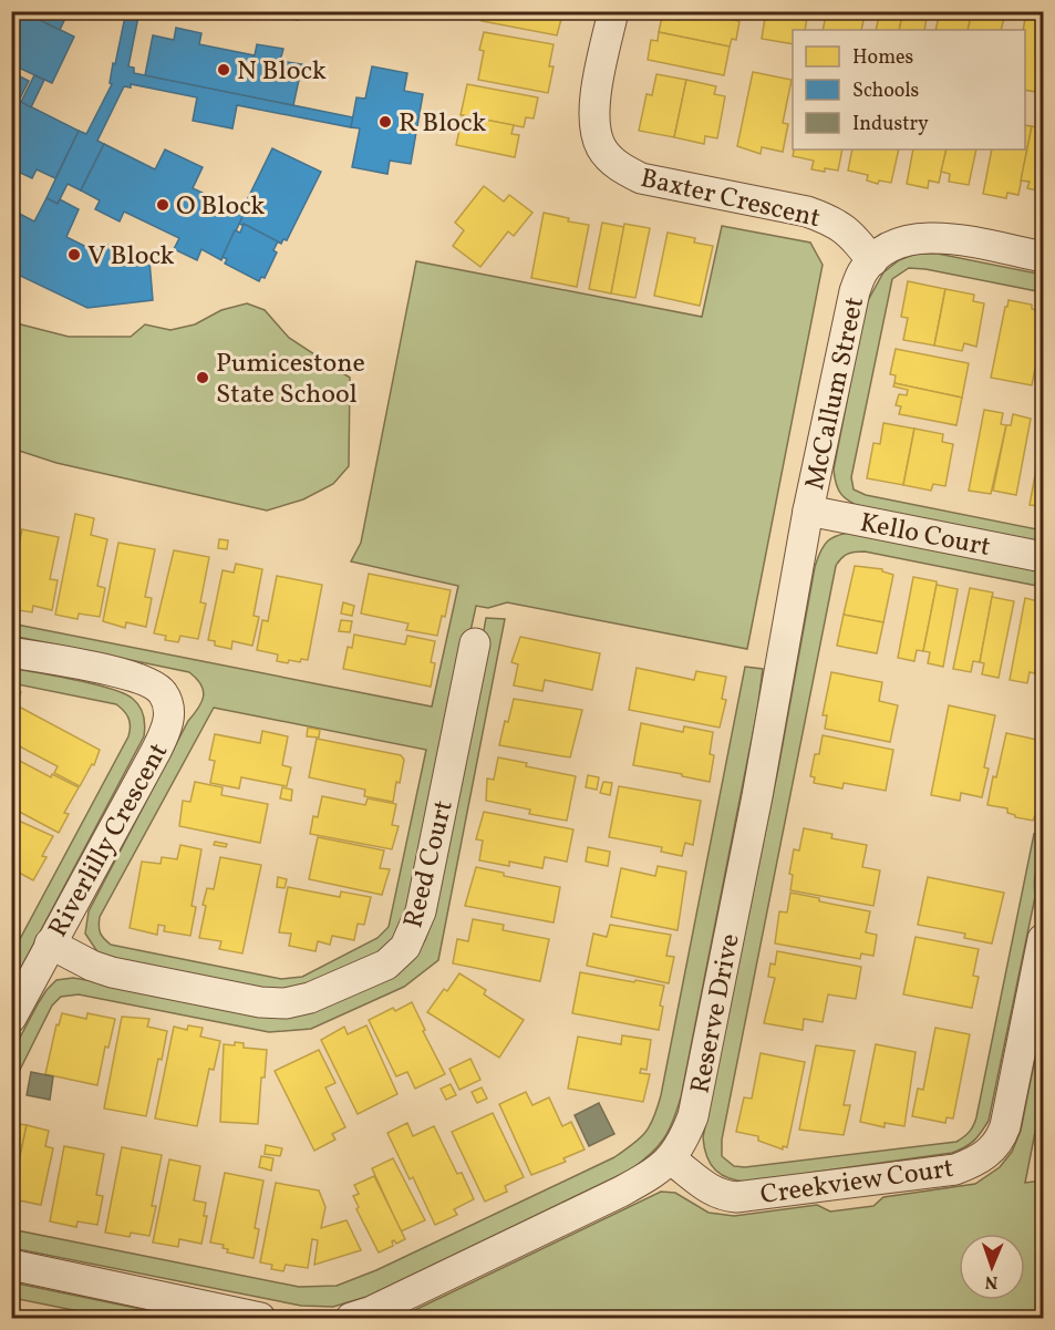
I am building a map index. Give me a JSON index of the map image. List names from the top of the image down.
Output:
{
  "streets": {
    "street": [
      "Baxter Crescent",
      "McCallum Street",
      "Kello Court",
      "Riverlilly Crescent",
      "Reed Court",
      "Reserve Drive",
      "Creekview Court"
    ]
  },
  "crossings": [
    ["Baxter Crescent", "McCallum Street"],
    ["McCallum Street", "Kello Court"],
    ["McCallum Street", "Reserve Drive"],
    ["Kello Court", "Reserve Drive"],
    ["Riverlilly Crescent", "Reed Court"],
    ["Reserve Drive", "Creekview Court"]
  ],
  "places": [
    "N Block",
    "R Block",
    "O Block",
    "V Block",
    "Pumicestone State School"
  ],
  "legend": ["Homes", "Schools", "Industry"],
  "north": "bottom"
}
